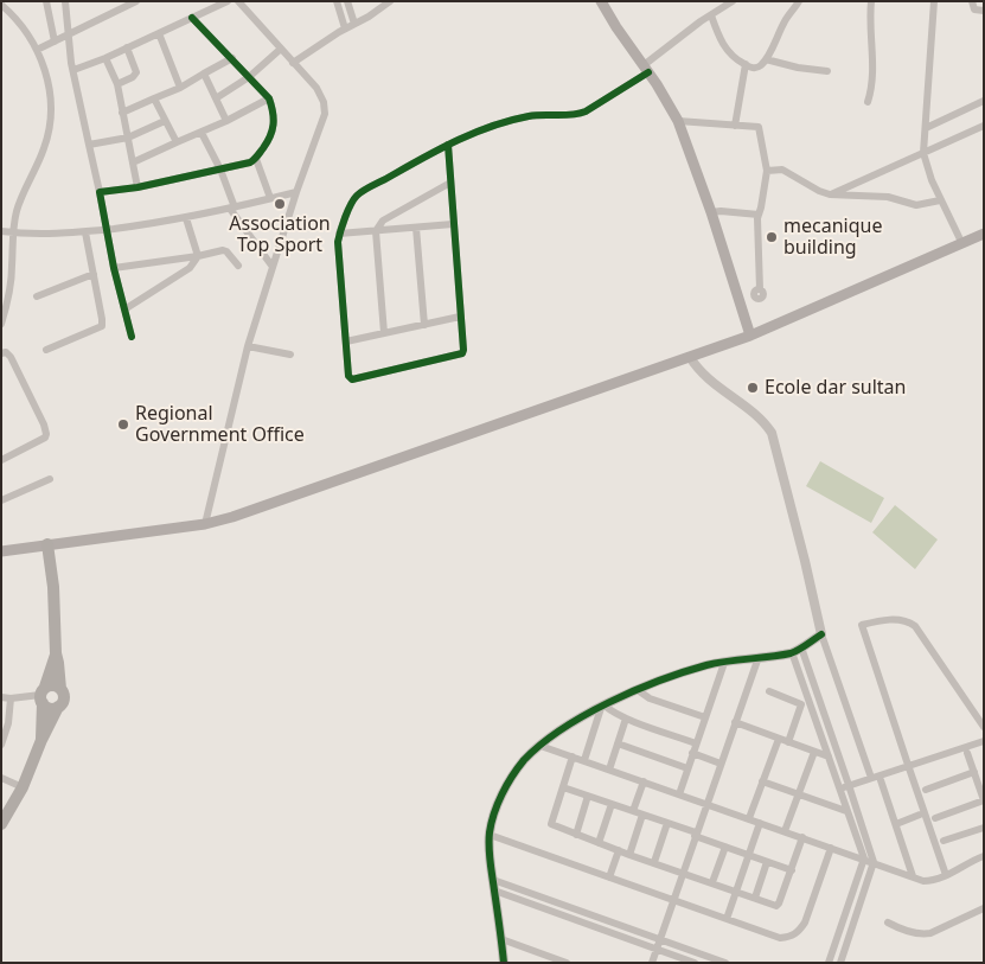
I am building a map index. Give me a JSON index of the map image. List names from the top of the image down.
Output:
{
  "places": [
    "Association Top Sport",
    "mecanique building",
    "Ecole dar sultan",
    "Regional Government Office"
  ]
}
